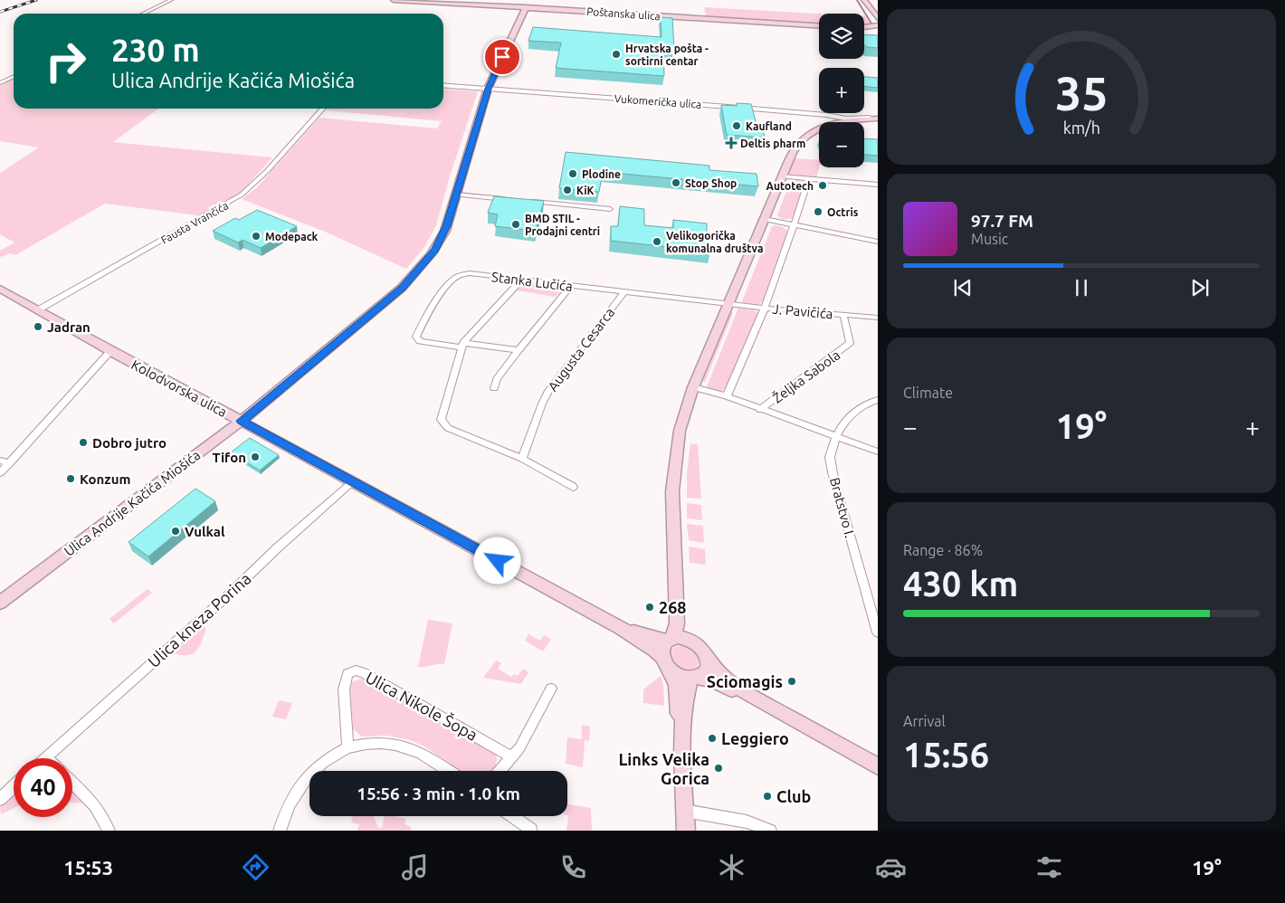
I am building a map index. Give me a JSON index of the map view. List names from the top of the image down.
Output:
{
  "streets": {
    "main road": ["Poštanska ulica", "Kolodvorska ulica", "Ulica Andrije Kačića Miošića"],
    "street": [
      "Vukomerička ulica",
      "Fausta Vrančića",
      "Stanka Lučića",
      "J. Pavičića",
      "Augusta Cesarca",
      "Željka Sabola",
      "Bratstvo I.",
      "Ulica kneza Porina",
      "Ulica Nikole Šopa"
    ]
  },
  "crossings": [
    ["Poštanska ulica", "Ulica Andrije Kačića Miošića"],
    ["Vukomerička ulica", "Ulica Andrije Kačića Miošića"],
    ["Fausta Vrančića", "Kolodvorska ulica"],
    ["Stanka Lučića", "J. Pavičića"],
    ["Stanka Lučića", "Augusta Cesarca"],
    ["J. Pavičića", "Željka Sabola"],
    ["Kolodvorska ulica", "Ulica Andrije Kačića Miošića"],
    ["Kolodvorska ulica", "Ulica kneza Porina"]
  ],
  "places": {
    "other": [
      "Hrvatska pošta - sortirni centar",
      "Kaufland",
      "Plodine",
      "Stop Shop",
      "Autotech",
      "KiK",
      "Octris",
      "BMD STIL - Prodajni centri",
      "Modepack",
      "Velikogorička komunalna društva",
      "Jadran",
      "Dobro jutro",
      "Tifon",
      "Konzum",
      "Vulkal",
      "268",
      "Sciomagis",
      "Leggiero",
      "Links Velika Gorica",
      "Club"
    ],
    "health": ["Deltis pharm"]
  },
  "page": {
    "map_buttons": ["+", "−"],
    "turn": ["230 m", "Ulica Andrije Kačića Miošića"],
    "song": ["97.7 FM", "Music"],
    "tile": [
      "Climate",
      ["Range · 86%", "430 km"],
      ["Arrival", "15:56"]
    ],
    "heat": ["−", "19°", "+"],
    "limit": "40",
    "trip": "15:56 · 3 min · 1.0 km",
    "tabs": ["15:53", "19°"],
    "gauge": ["35", "km/h"]
  }
}
